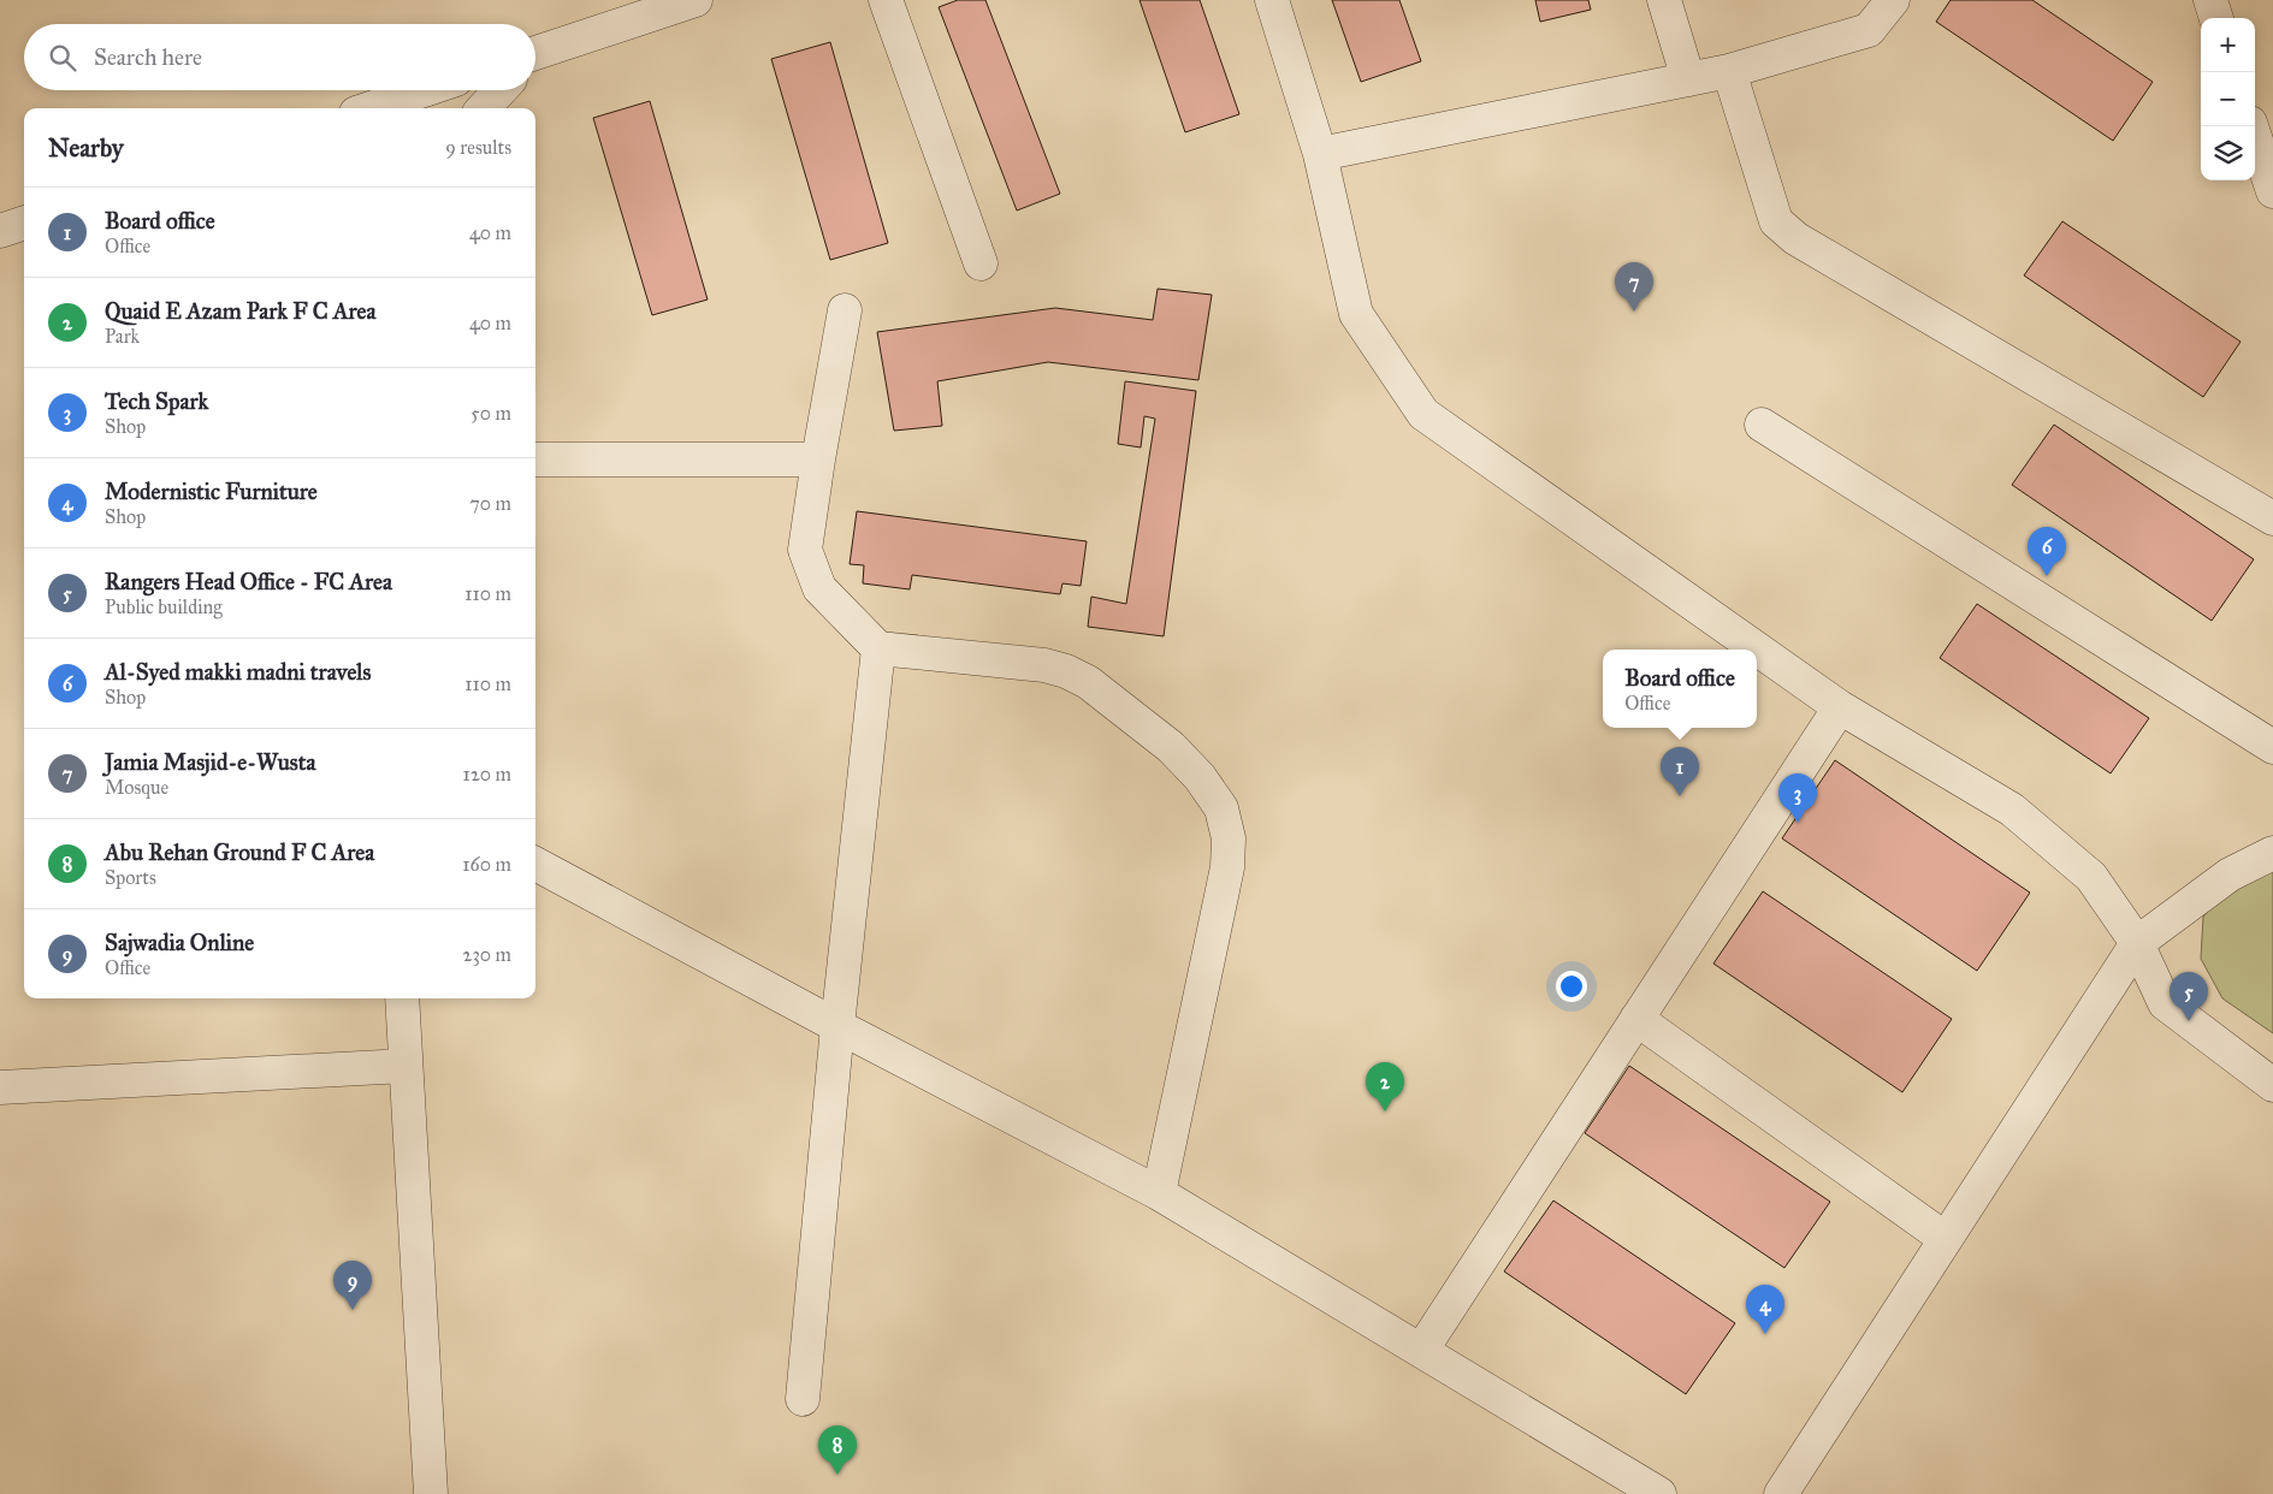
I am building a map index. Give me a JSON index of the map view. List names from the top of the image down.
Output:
{
  "page": {
    "map_buttons": ["+", "−"],
    "search": "Search here",
    "heading": ["Nearby", "9 results"],
    "list": [
      {
        "mark": "1",
        "name": "Board office",
        "note": "Office",
        "value": "40 m"
      },
      {
        "mark": "2",
        "name": "Quaid E Azam Park F C Area",
        "note": "Park",
        "value": "40 m"
      },
      {
        "mark": "3",
        "name": "Tech Spark",
        "note": "Shop",
        "value": "50 m"
      },
      {
        "mark": "4",
        "name": "Modernistic Furniture",
        "note": "Shop",
        "value": "70 m"
      },
      {
        "mark": "5",
        "name": "Rangers Head Office - FC Area",
        "note": "Public building",
        "value": "110 m"
      },
      {
        "mark": "6",
        "name": "Al-Syed makki madni travels",
        "note": "Shop",
        "value": "110 m"
      },
      {
        "mark": "7",
        "name": "Jamia Masjid-e-Wusta",
        "note": "Mosque",
        "value": "120 m"
      },
      {
        "mark": "8",
        "name": "Abu Rehan Ground F C Area",
        "note": "Sports",
        "value": "160 m"
      },
      {
        "mark": "9",
        "name": "Sajwadia Online",
        "note": "Office",
        "value": "230 m"
      }
    ],
    "pins": [
      "7",
      "6",
      "1",
      "3",
      "5",
      "2",
      "9",
      "4",
      "8"
    ],
    "popup": ["Board office", "Office"]
  }
}
